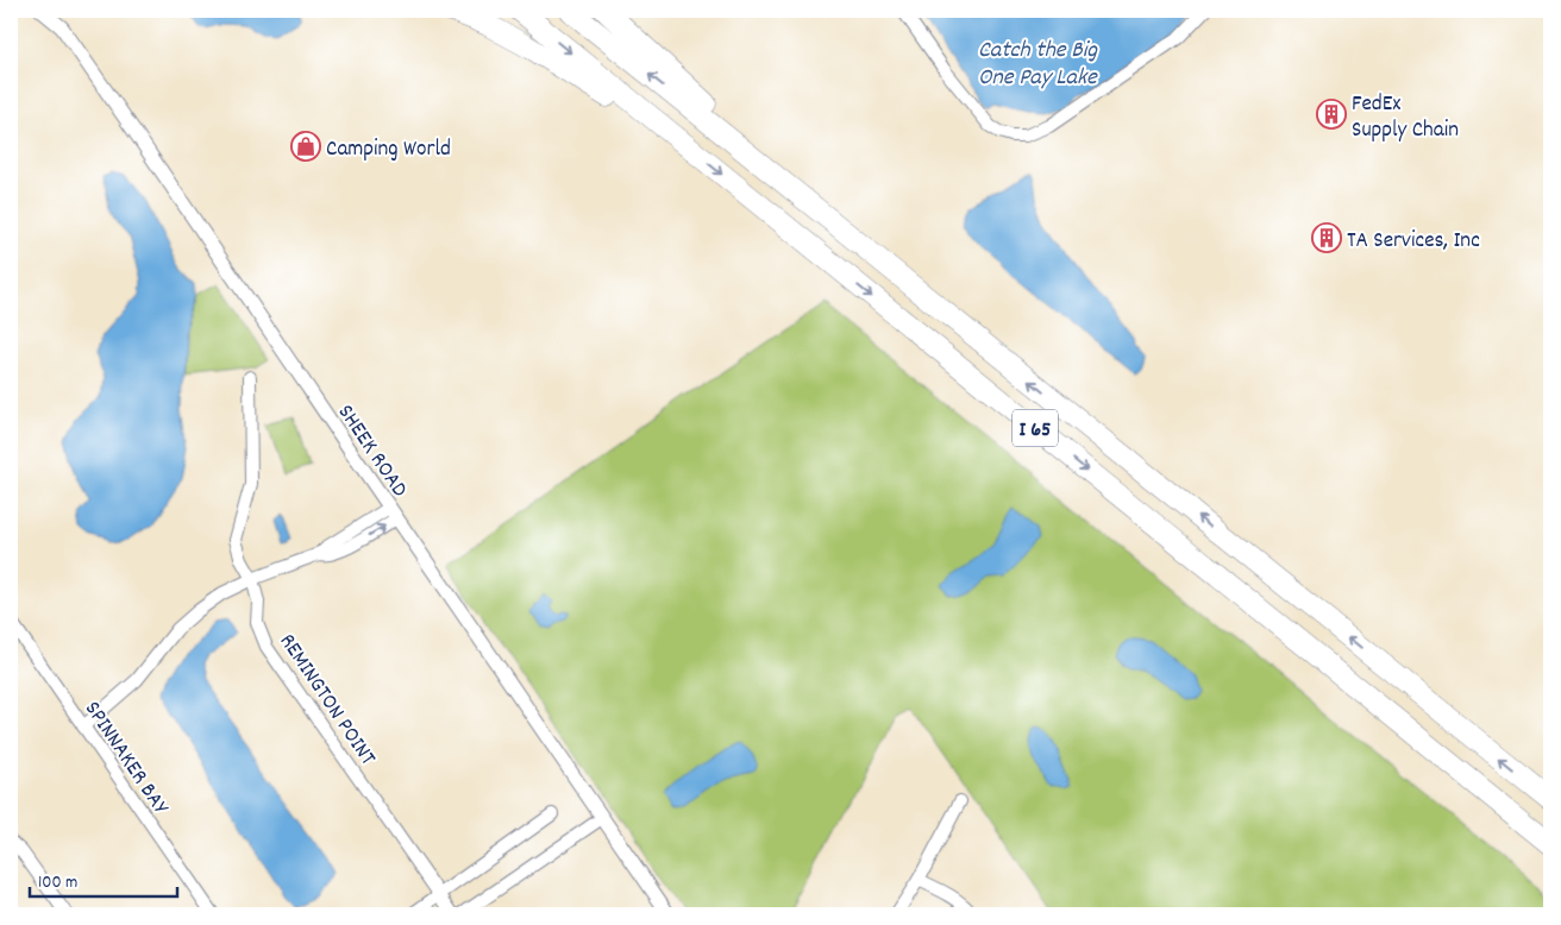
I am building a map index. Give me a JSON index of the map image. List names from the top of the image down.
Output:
{
  "streets": {
    "highway": ["I 65"],
    "street": ["SHEEK ROAD", "REMINGTON POINT", "SPINNAKER BAY"]
  },
  "water": ["Catch the Big One Pay Lake"],
  "places": {
    "building": ["FedEx Supply Chain", "TA Services, Inc"],
    "shop": ["Camping World"]
  },
  "scale_bar": "100 m"
}
